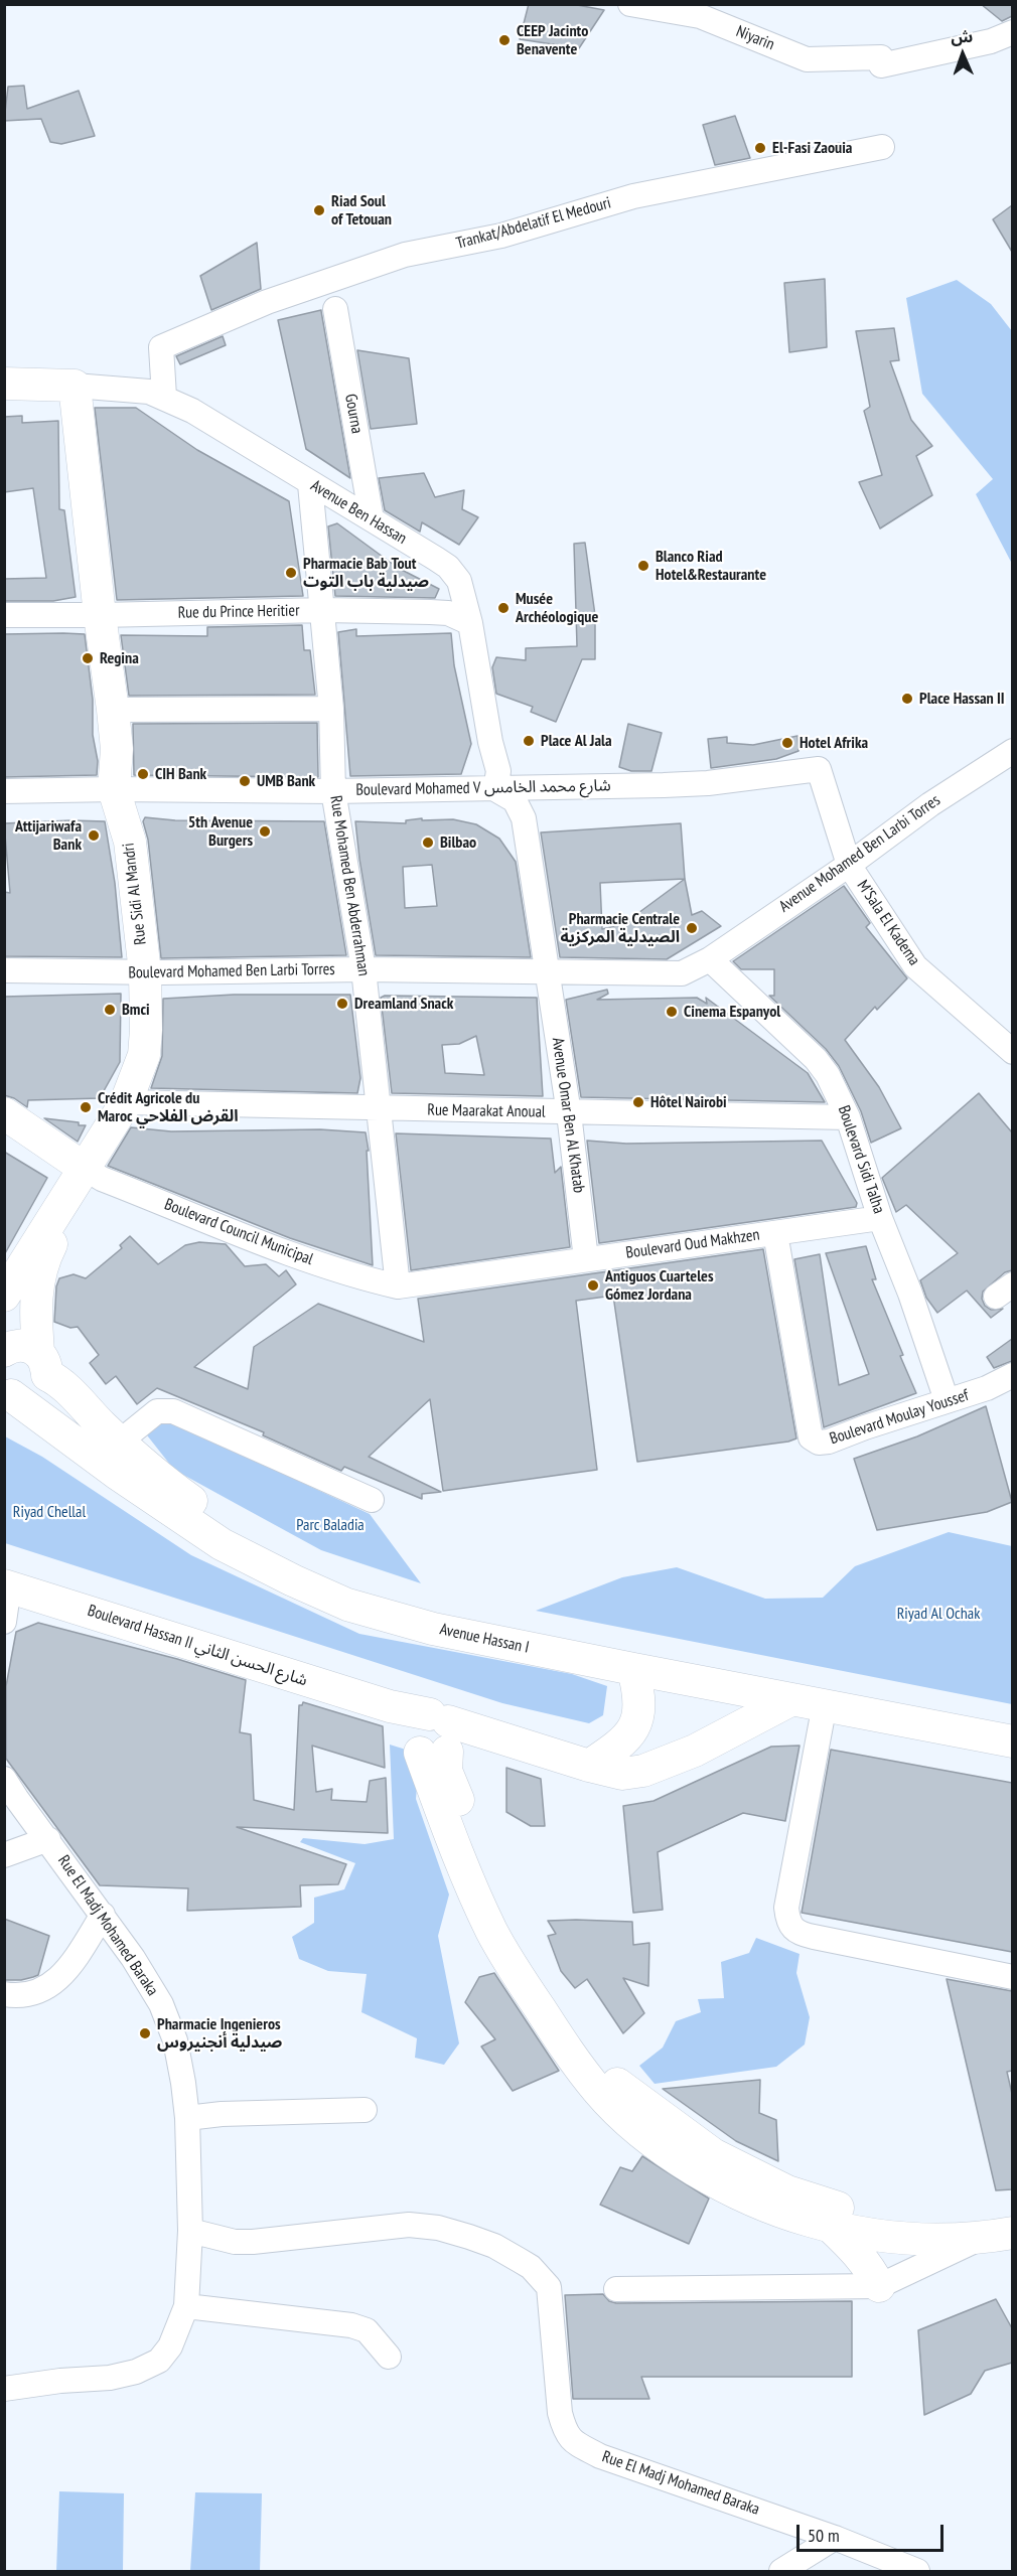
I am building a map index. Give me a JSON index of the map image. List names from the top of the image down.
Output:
{
  "streets": {
    "main road": ["Rue Sidi Al Mandri", "Avenue Hassan I", "Boulevard Hassan II شارع الحسن الثاني"],
    "street": [
      "Niyarin",
      "Trankat/Abdelatif El Medouri",
      "Gourna",
      "Avenue Ben Hassan",
      "Rue du Prince Heritier",
      "Boulevard Mohamed V شارع محمد الخامس",
      "Avenue Mohamed Ben Larbi Torres",
      "Rue Mohamed Ben Abderrahman",
      "M’Sala El Kadema",
      "Boulevard Mohamed Ben Larbi Torres",
      "Rue Maarakat Anoual",
      "Avenue Omar Ben Al Khatab",
      "Boulevard Sidi Talha",
      "Boulevard Council Municipal",
      "Boulevard Oud Makhzen",
      "Boulevard Moulay Youssef",
      "Rue El Madj Mohamed Baraka"
    ]
  },
  "crossings": [
    ["Trankat/Abdelatif El Medouri", "Avenue Ben Hassan"],
    ["Gourna", "Avenue Ben Hassan"],
    ["Avenue Ben Hassan", "Rue du Prince Heritier"],
    ["Avenue Ben Hassan", "Boulevard Mohamed V شارع محمد الخامس"],
    ["Avenue Ben Hassan", "Rue Mohamed Ben Abderrahman"],
    ["Avenue Ben Hassan", "Rue Sidi Al Mandri"],
    ["Avenue Ben Hassan", "Avenue Omar Ben Al Khatab"],
    ["Rue du Prince Heritier", "Rue Mohamed Ben Abderrahman"],
    ["Rue du Prince Heritier", "Rue Sidi Al Mandri"],
    ["Boulevard Mohamed V شارع محمد الخامس", "Avenue Mohamed Ben Larbi Torres"],
    ["Boulevard Mohamed V شارع محمد الخامس", "Rue Mohamed Ben Abderrahman"],
    ["Boulevard Mohamed V شارع محمد الخامس", "Rue Sidi Al Mandri"],
    ["Boulevard Mohamed V شارع محمد الخامس", "M’Sala El Kadema"],
    ["Boulevard Mohamed V شارع محمد الخامس", "Avenue Omar Ben Al Khatab"],
    ["Avenue Mohamed Ben Larbi Torres", "M’Sala El Kadema"],
    ["Avenue Mohamed Ben Larbi Torres", "Boulevard Mohamed Ben Larbi Torres"],
    ["Avenue Mohamed Ben Larbi Torres", "Boulevard Sidi Talha"],
    ["Rue Mohamed Ben Abderrahman", "Boulevard Mohamed Ben Larbi Torres"],
    ["Rue Mohamed Ben Abderrahman", "Rue Maarakat Anoual"],
    ["Rue Mohamed Ben Abderrahman", "Boulevard Council Municipal"],
    ["Rue Mohamed Ben Abderrahman", "Boulevard Oud Makhzen"],
    ["Rue Sidi Al Mandri", "Boulevard Mohamed Ben Larbi Torres"],
    ["Rue Sidi Al Mandri", "Rue Maarakat Anoual"],
    ["Rue Sidi Al Mandri", "Boulevard Council Municipal"],
    ["Rue Sidi Al Mandri", "Avenue Hassan I"],
    ["Boulevard Mohamed Ben Larbi Torres", "Avenue Omar Ben Al Khatab"],
    ["Boulevard Mohamed Ben Larbi Torres", "Boulevard Sidi Talha"],
    ["Rue Maarakat Anoual", "Avenue Omar Ben Al Khatab"],
    ["Rue Maarakat Anoual", "Boulevard Sidi Talha"],
    ["Avenue Omar Ben Al Khatab", "Boulevard Oud Makhzen"],
    ["Boulevard Sidi Talha", "Boulevard Oud Makhzen"],
    ["Boulevard Sidi Talha", "Boulevard Moulay Youssef"],
    ["Boulevard Council Municipal", "Boulevard Oud Makhzen"],
    ["Boulevard Oud Makhzen", "Boulevard Moulay Youssef"],
    ["Avenue Hassan I", "Boulevard Hassan II شارع الحسن الثاني"]
  ],
  "parks": ["Riyad Chellal", "Parc Baladia", "Riyad Al Ochak"],
  "places": [
    "CEEP Jacinto Benavente",
    "El-Fasi Zaouia",
    "Riad Soul of Tetouan",
    "Blanco Riad Hotel&Restaurante",
    "Pharmacie Bab Tout صيدلية باب التوت",
    "Musée Archéologique",
    "Regina",
    "Place Hassan II",
    "Place Al Jala",
    "Hotel Afrika",
    "CIH Bank",
    "UMB Bank",
    "5th Avenue Burgers",
    "Attijariwafa Bank",
    "Bilbao",
    "Pharmacie Centrale الصيدلية المركزية",
    "Dreamland Snack",
    "Bmci",
    "Cinema Espanyol",
    "Hôtel Nairobi",
    "Crédit Agricole du Maroc القرض الفلاحي",
    "Antiguos Cuarteles Gómez Jordana",
    "Pharmacie Ingenieros صيدلية أنجنيروس"
  ],
  "scale_bar": "50 m",
  "north": "top"
}
